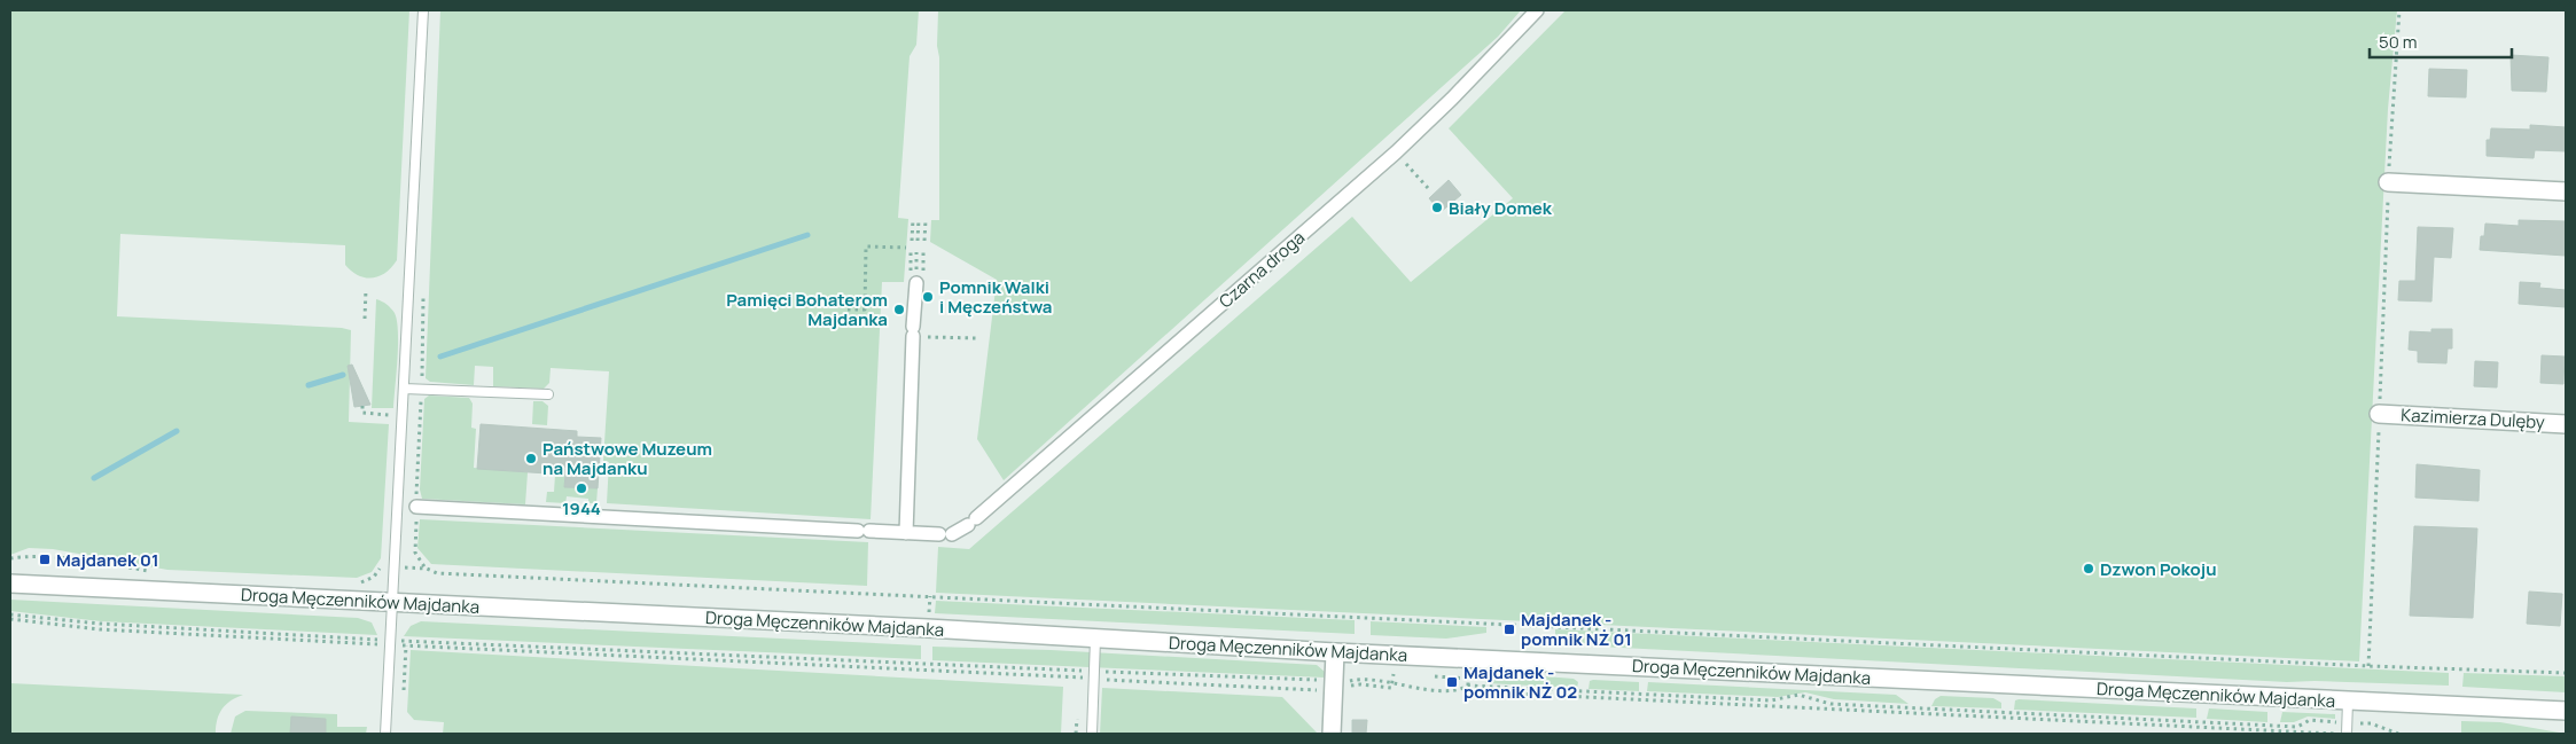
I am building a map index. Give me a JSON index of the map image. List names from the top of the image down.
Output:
{
  "streets": {
    "street": ["Czarna droga", "Kazimierza Dulęby", "Droga Męczenników Majdanka"]
  },
  "places": {
    "other": [
      "Biały Domek",
      "Pomnik Walki i Męczeństwa",
      "Pamięci Bohaterom Majdanka",
      "Państwowe Muzeum na Majdanku",
      "1944",
      "Dzwon Pokoju"
    ],
    "transit": ["Majdanek 01", "Majdanek - pomnik NŻ 01", "Majdanek - pomnik NŻ 02"]
  },
  "scale_bar": "50 m"
}
